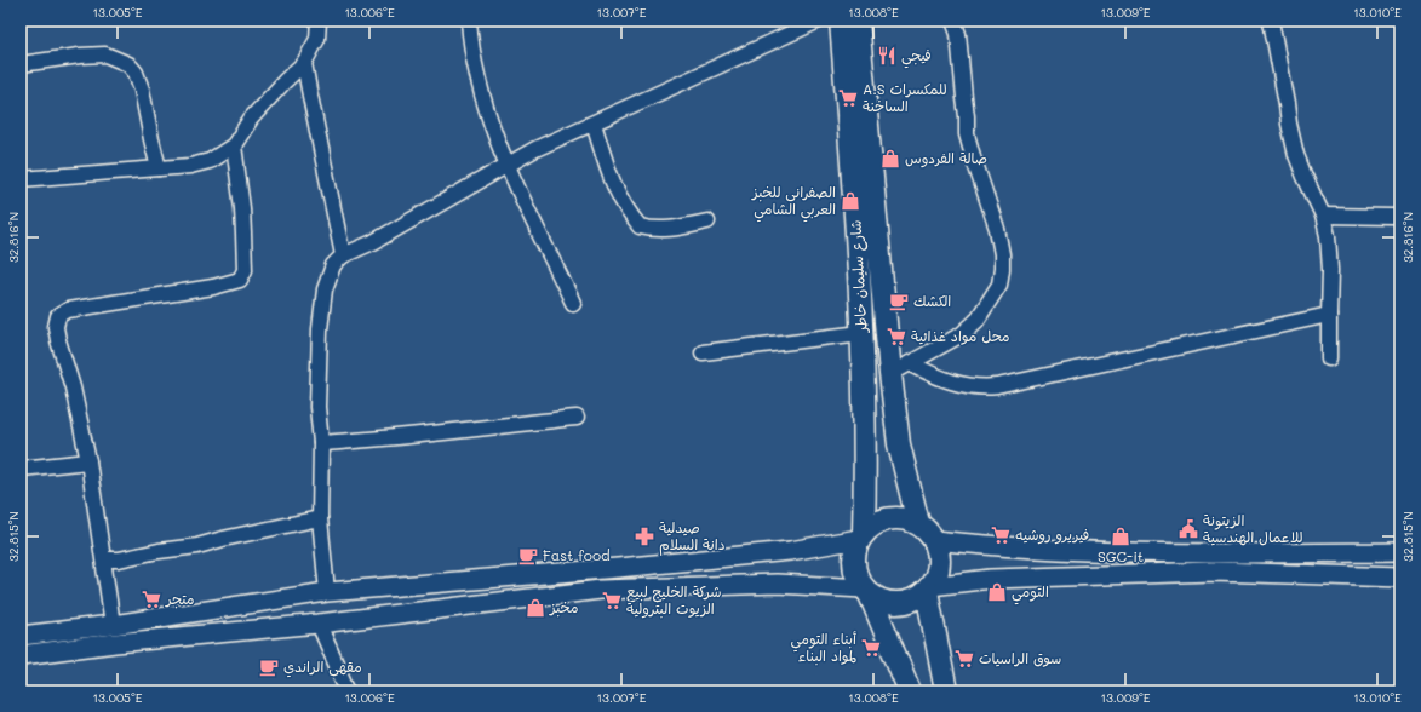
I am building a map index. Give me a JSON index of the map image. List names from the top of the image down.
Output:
{
  "streets": {
    "main road": ["شارع سليمان خاطر"]
  },
  "places": {
    "restaurant": ["فيجي"],
    "supermarket": [
      "A.S للمكسرات الساخنة",
      "محل مواد غذائية",
      "فيريرو روشيه",
      "متجر",
      "شركة الخليج لبيع الزيوت البترولية",
      "أبناء التومي لمواد البناء",
      "سوق الراسيات"
    ],
    "shop": [
      "صالة الفردوس",
      "الصفراني للخبز العربي الشامي",
      "SGC-it",
      "التومي",
      "مخبز"
    ],
    "cafe": ["الكشك", "Fast food", "مقهى الراندي"],
    "public building": ["الزيتونة للاعمال الهندسية"],
    "pharmacy": ["صيدلية دانة السلام"]
  },
  "coordinates": [
    "13.005°E",
    "13.006°E",
    "13.007°E",
    "13.008°E",
    "13.009°E",
    "13.010°E",
    "32.816°N",
    "32.815°N"
  ]
}
